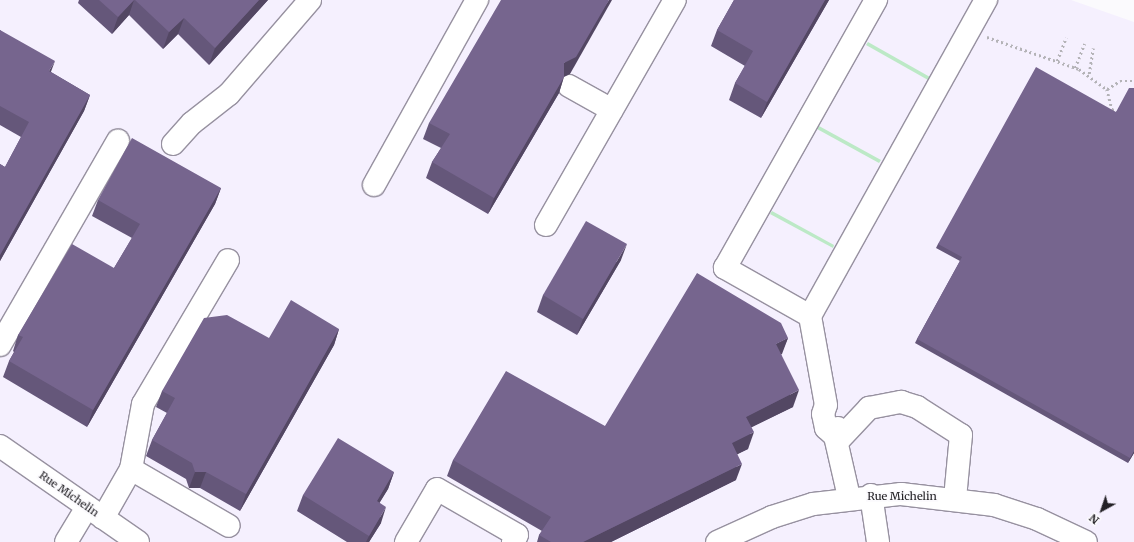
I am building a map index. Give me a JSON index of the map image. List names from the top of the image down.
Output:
{
  "streets": {
    "street": ["Rue Michelin"]
  },
  "north": "bottom left"
}
